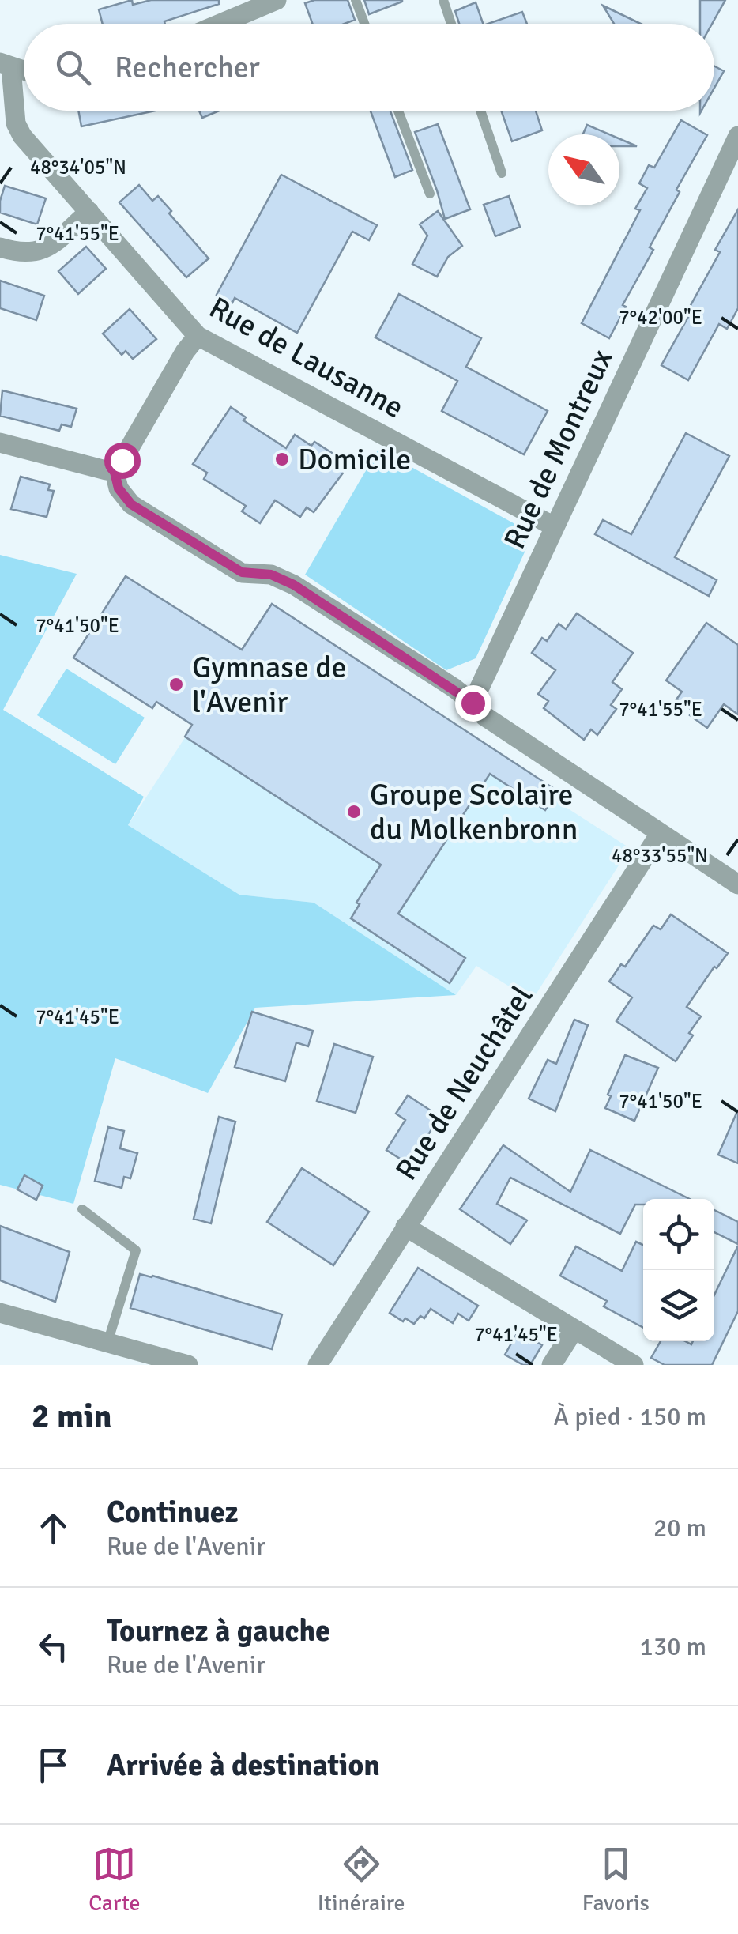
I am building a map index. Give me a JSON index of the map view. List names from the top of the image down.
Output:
{
  "streets": {
    "street": ["Rue de Lausanne", "Rue de Montreux", "Rue de Neuchâtel"]
  },
  "crossings": [
    ["Rue de Lausanne", "Rue de Montreux"]
  ],
  "places": ["Domicile", "Gymnase de l'Avenir", "Groupe Scolaire du Molkenbronn"],
  "north": "top left",
  "page": {
    "search": "Rechercher",
    "heading": ["2 min", "À pied · 150 m"],
    "list": [
      ["Continuez", "Rue de l'Avenir", "20 m"],
      ["Tournez à gauche", "Rue de l'Avenir", "130 m"],
      "Arrivée à destination"
    ],
    "nav": ["Carte", "Itinéraire", "Favoris"]
  },
  "coordinates": [
    "48°34'05\"N",
    "7°41'55\"E",
    "7°42'00\"E",
    "7°41'50\"E",
    "48°33'55\"N",
    "7°41'45\"E"
  ]
}
